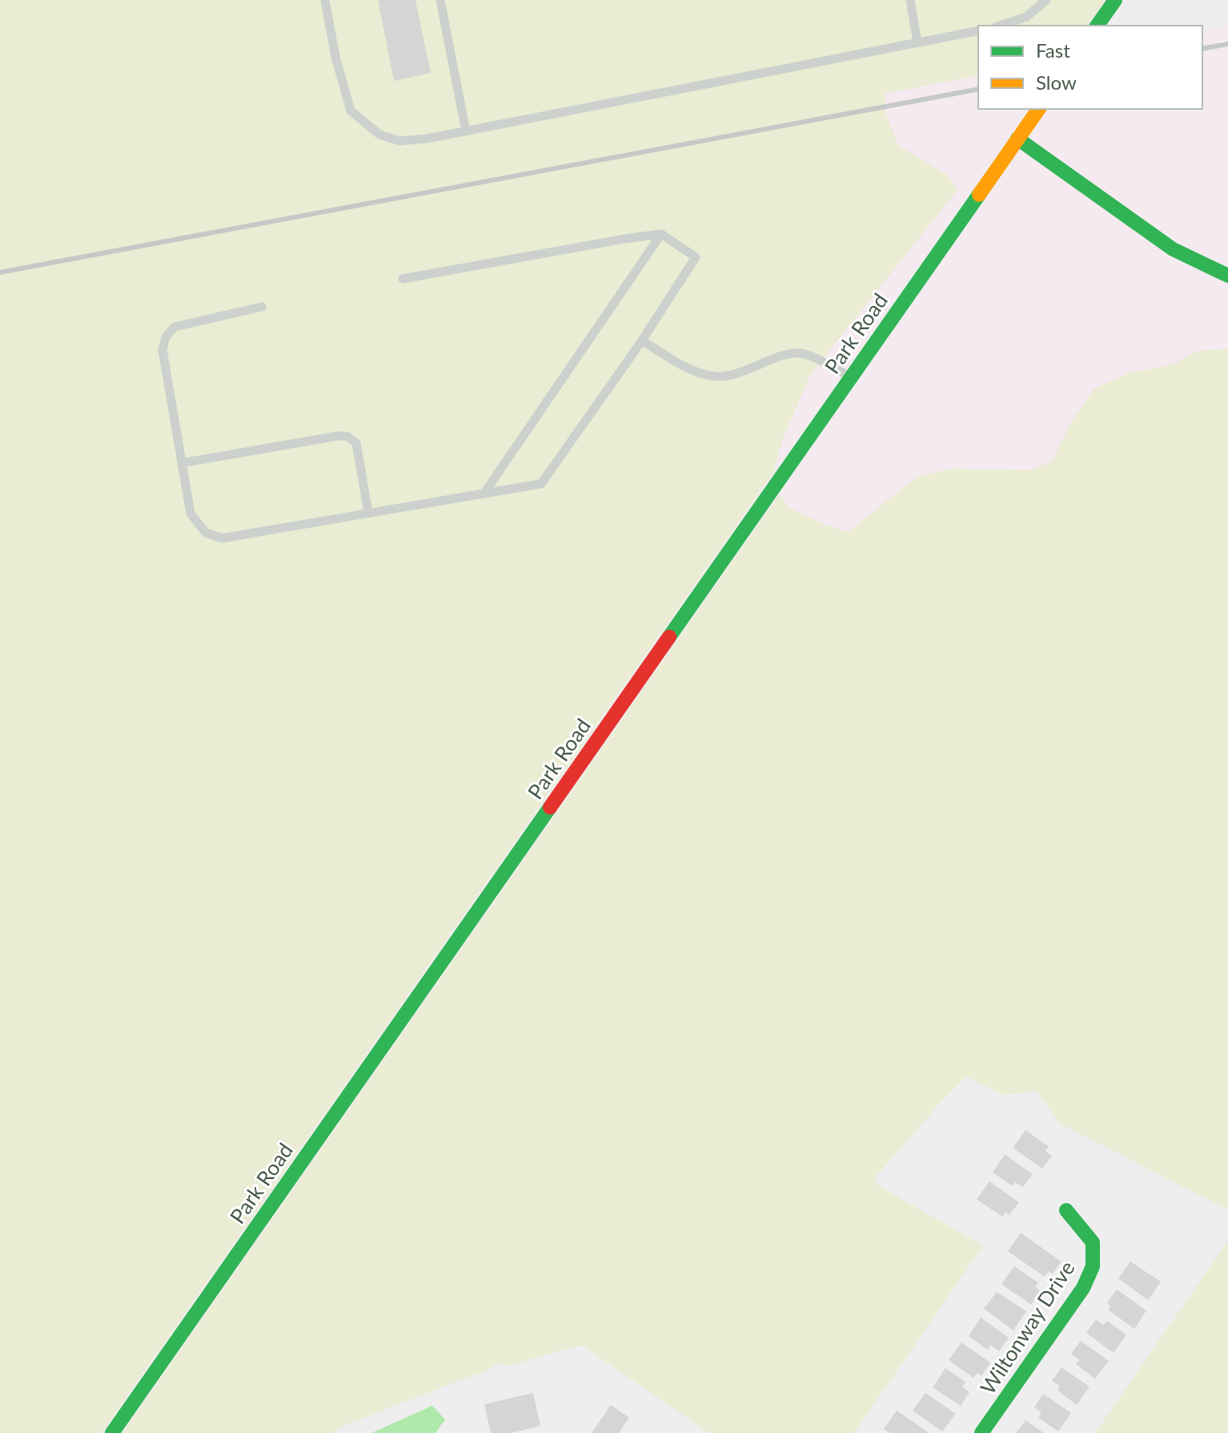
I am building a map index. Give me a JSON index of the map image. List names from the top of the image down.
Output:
{
  "streets": {
    "street": ["Park Road", "Wiltonway Drive"]
  },
  "legend": ["Fast", "Slow"]
}
